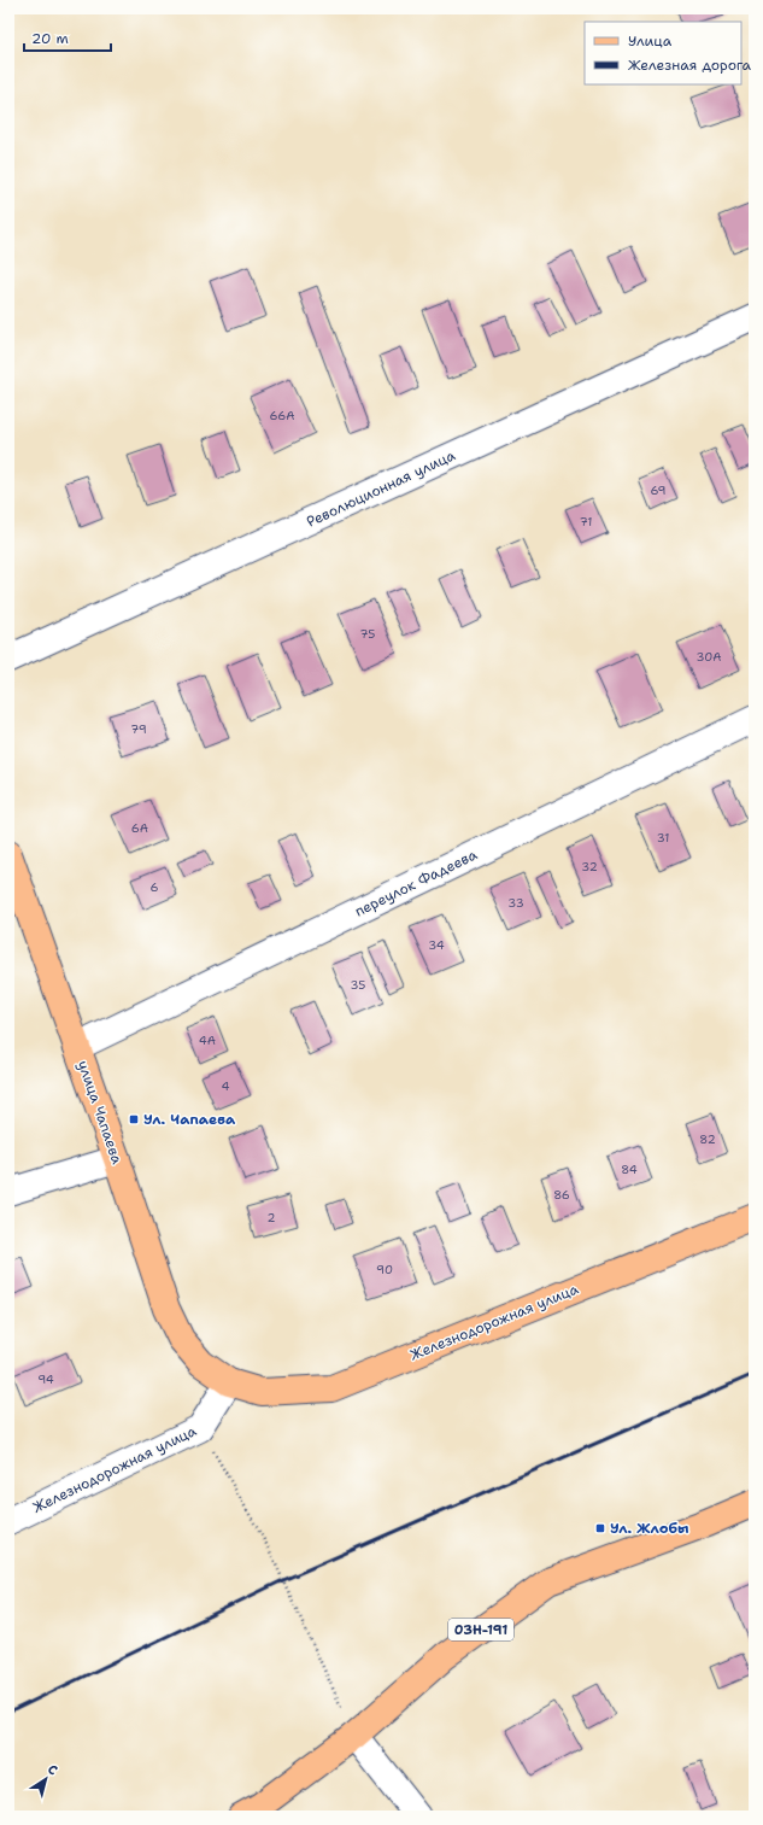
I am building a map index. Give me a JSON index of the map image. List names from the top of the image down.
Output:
{
  "streets": {
    "main road": ["улица Чапаева", "Железнодорожная улица", "03Н-191"],
    "street": ["Революционная улица", "переулок Фадеева"]
  },
  "crossings": [
    ["переулок Фадеева", "улица Чапаева"],
    ["улица Чапаева", "Железнодорожная улица"]
  ],
  "places": {
    "transit": ["Ул. Чапаева", "Ул. Жлобы"]
  },
  "house_numbers": [
    "66А",
    "69",
    "71",
    "75",
    "30А",
    "79",
    "6А",
    "31",
    "32",
    "6",
    "33",
    "34",
    "35",
    "4А",
    "4",
    "82",
    "84",
    "86",
    "2",
    "90",
    "94"
  ],
  "legend": ["Улица", "Железная дорога"],
  "scale_bar": "20 m",
  "north": "top right"
}
